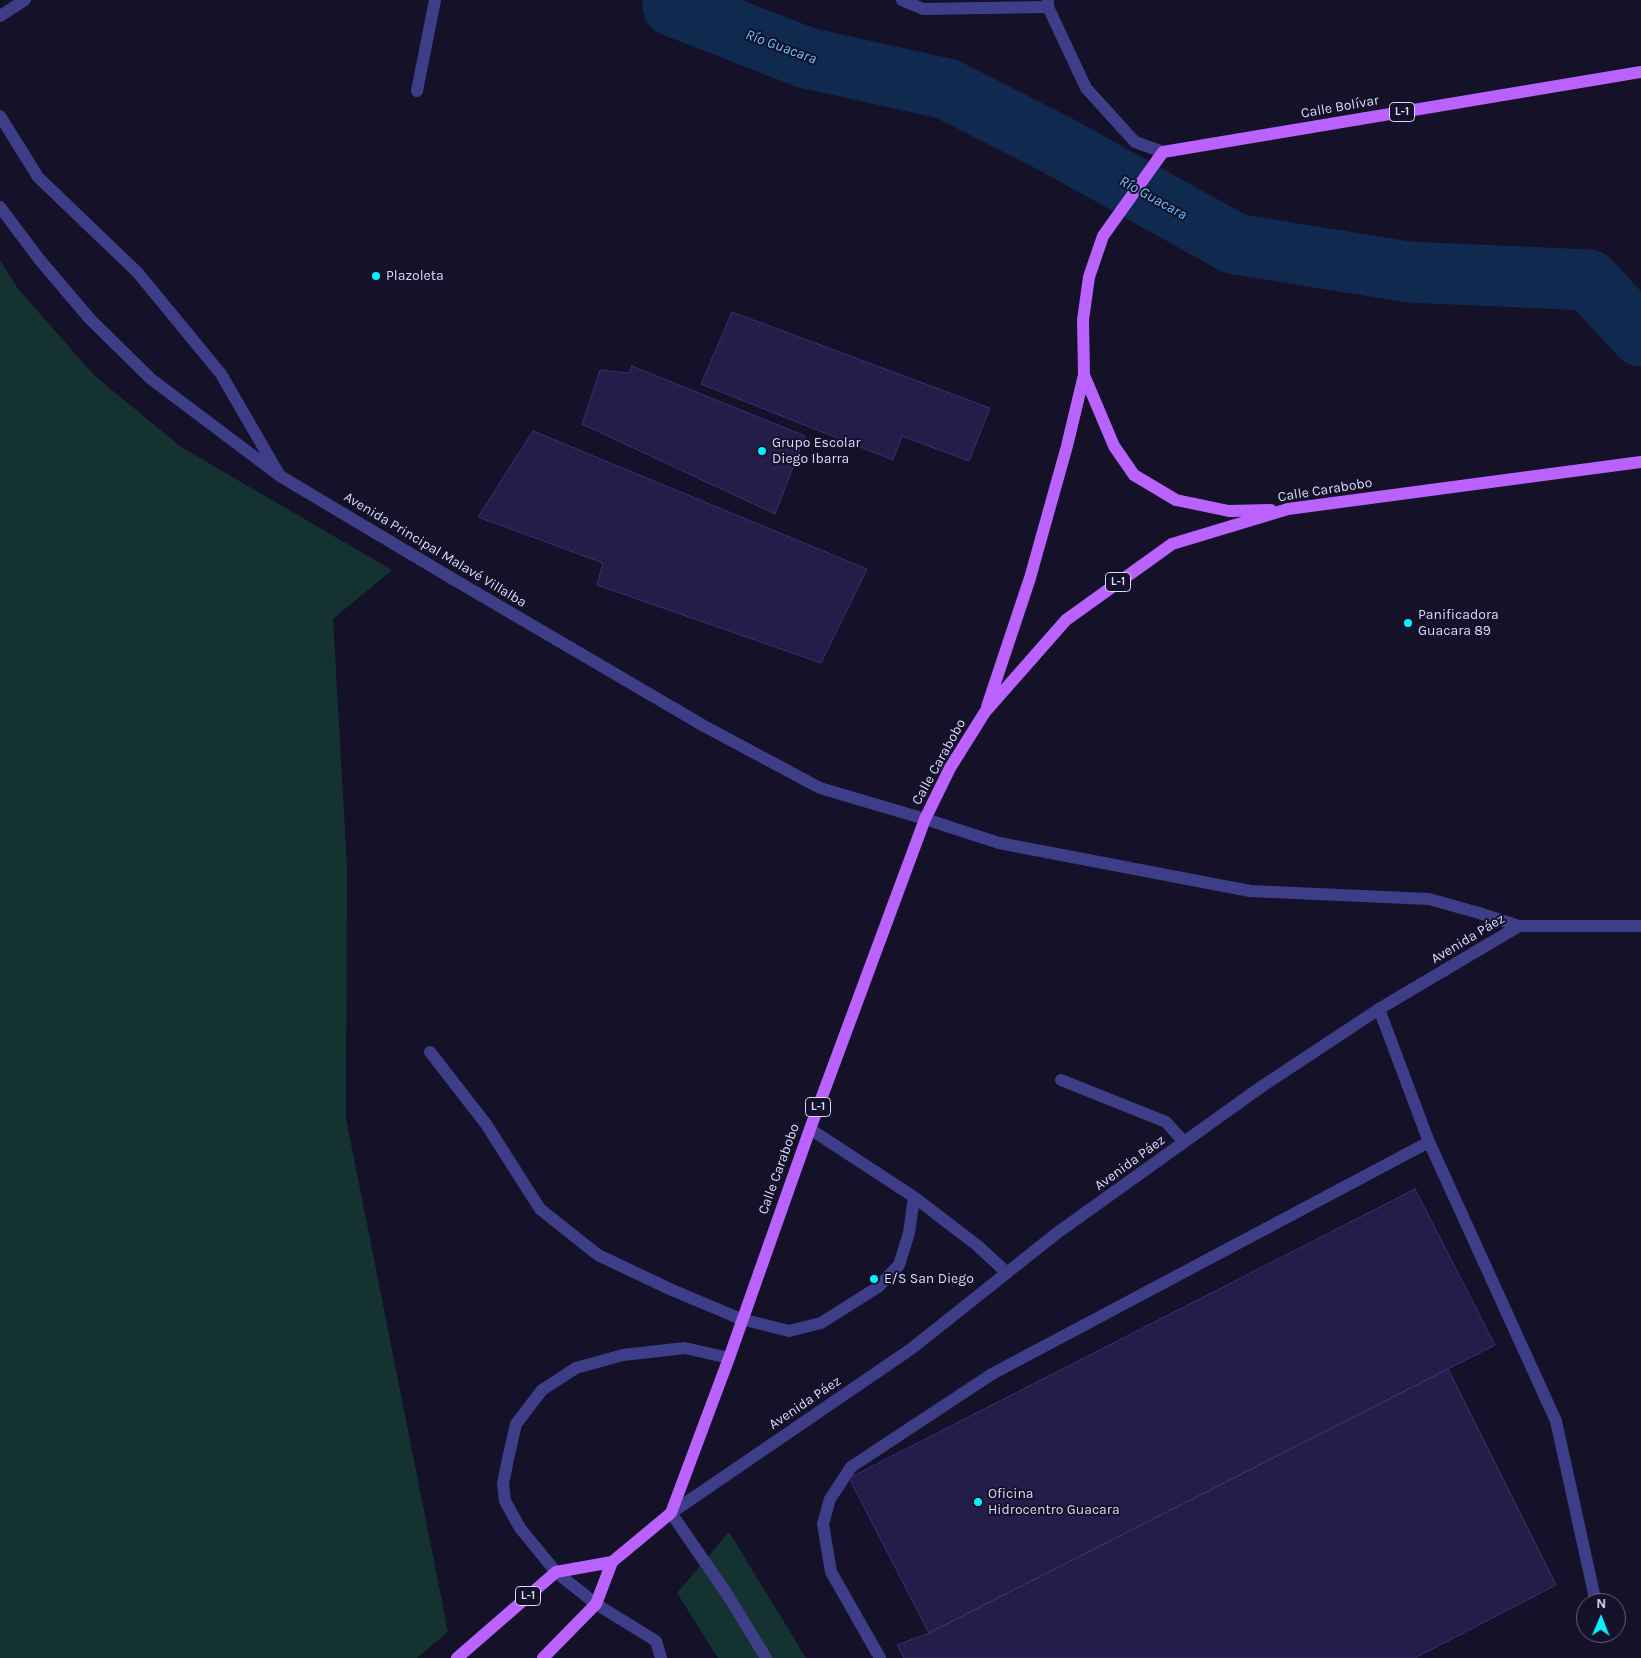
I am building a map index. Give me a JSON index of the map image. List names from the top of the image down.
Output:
{
  "streets": {
    "main road": ["Calle Bolívar", "L-1", "Calle Carabobo"],
    "street": ["Avenida Principal Malavé Villalba", "Avenida Páez"]
  },
  "crossings": [
    ["Calle Bolívar", "L-1"],
    ["L-1", "Calle Carabobo"],
    ["Calle Carabobo", "Avenida Principal Malavé Villalba"],
    ["Calle Carabobo", "Avenida Páez"],
    ["Avenida Principal Malavé Villalba", "Avenida Páez"]
  ],
  "water": ["Río Guacara"],
  "places": [
    "Plazoleta",
    "Grupo Escolar Diego Ibarra",
    "Panificadora Guacara 89",
    "E/S San Diego",
    "Oficina Hidrocentro Guacara"
  ],
  "north": "top"
}
